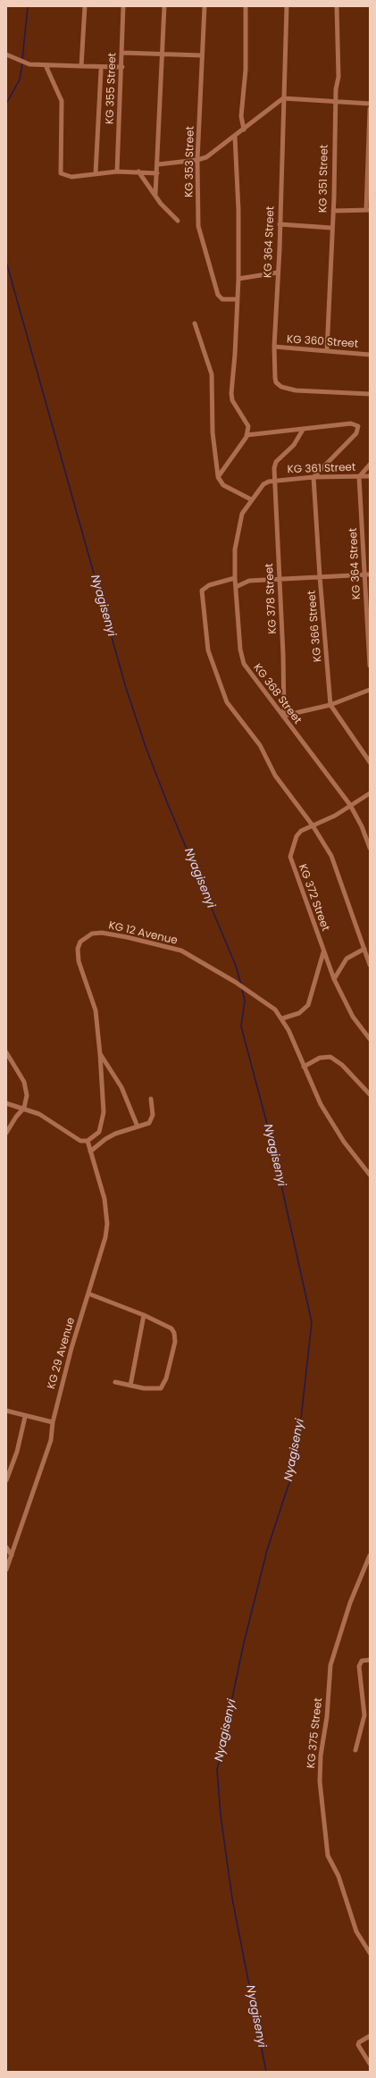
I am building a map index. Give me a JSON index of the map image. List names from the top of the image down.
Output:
{
  "streets": {
    "street": [
      "KG 355 Street",
      "KG 353 Street",
      "KG 351 Street",
      "KG 364 Street",
      "KG 360 Street",
      "KG 361 Street",
      "KG 378 Street",
      "KG 366 Street",
      "KG 368 Street",
      "KG 372 Street",
      "KG 12 Avenue",
      "KG 29 Avenue",
      "KG 375 Street"
    ]
  },
  "crossings": [
    ["KG 351 Street", "KG 360 Street"],
    ["KG 364 Street", "KG 360 Street"],
    ["KG 364 Street", "KG 361 Street"],
    ["KG 361 Street", "KG 378 Street"],
    ["KG 361 Street", "KG 366 Street"],
    ["KG 361 Street", "KG 368 Street"],
    ["KG 378 Street", "KG 368 Street"],
    ["KG 368 Street", "KG 372 Street"],
    ["KG 12 Avenue", "KG 29 Avenue"]
  ],
  "water": ["Nyagisenyi"]
}
